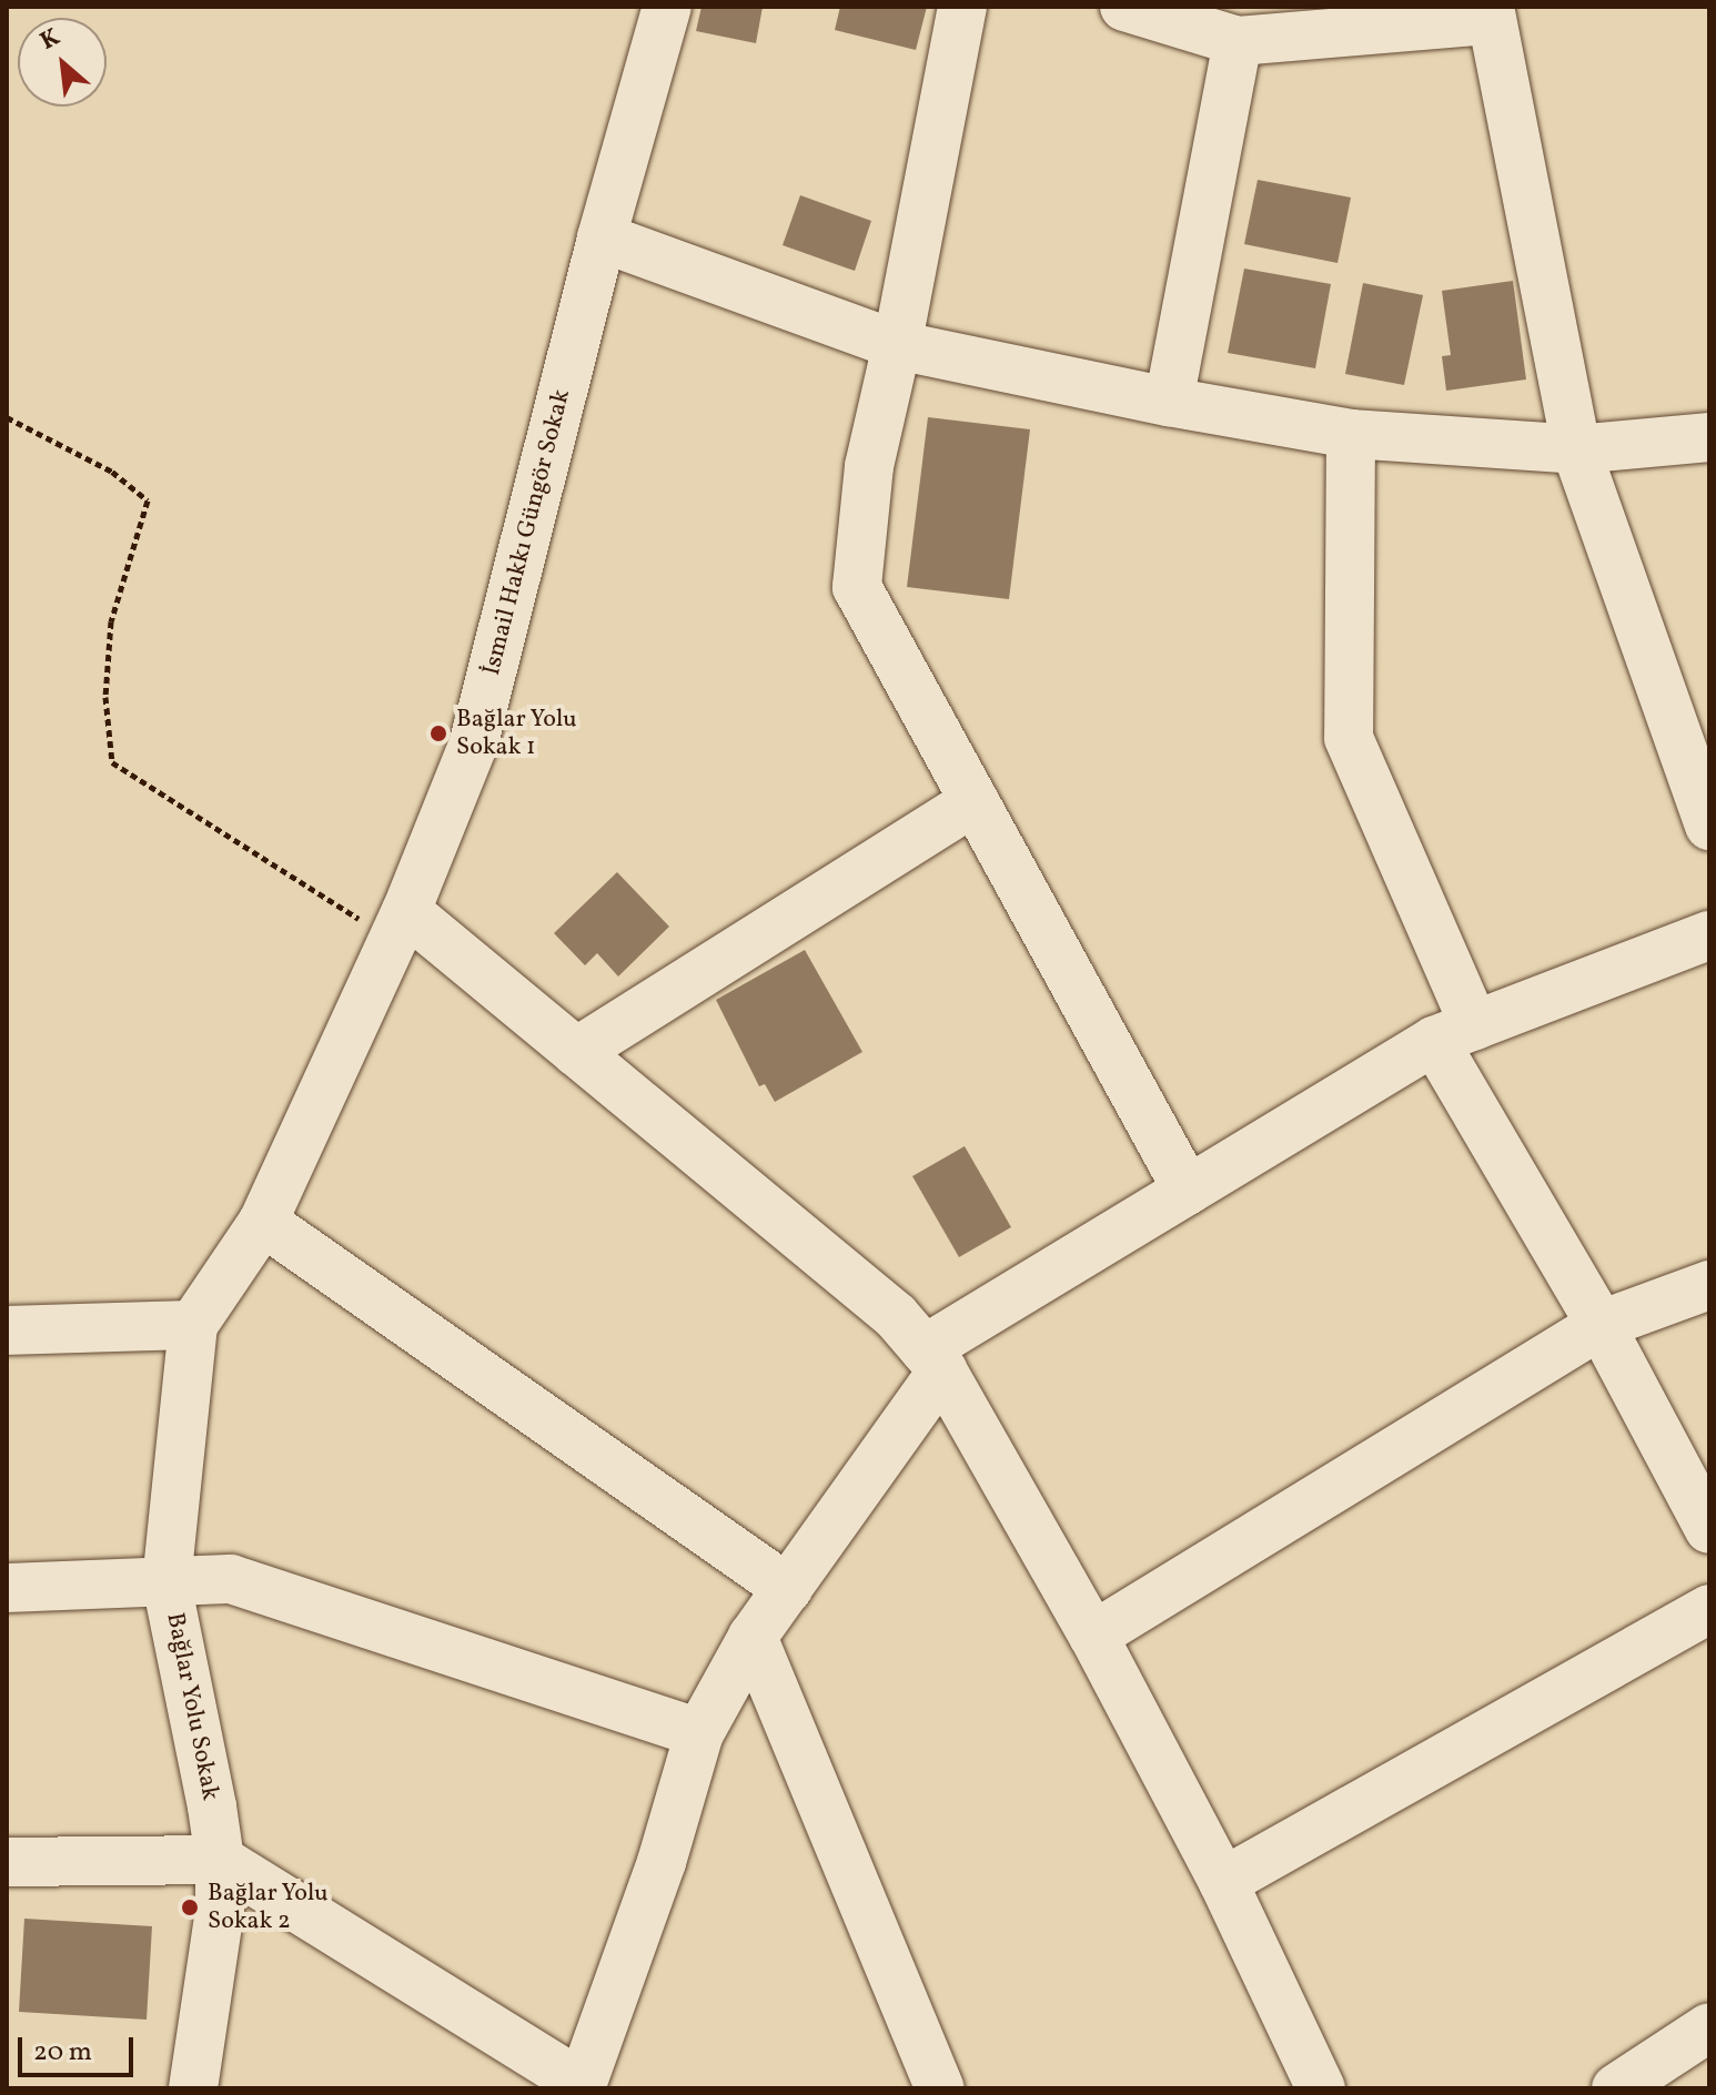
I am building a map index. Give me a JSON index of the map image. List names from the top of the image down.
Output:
{
  "streets": {
    "street": ["İsmail Hakkı Güngör Sokak", "Bağlar Yolu Sokak"]
  },
  "crossings": [
    ["İsmail Hakkı Güngör Sokak", "Bağlar Yolu Sokak"]
  ],
  "places": ["Bağlar Yolu Sokak 1", "Bağlar Yolu Sokak 2"],
  "scale_bar": "20 m",
  "north": "top left"
}
